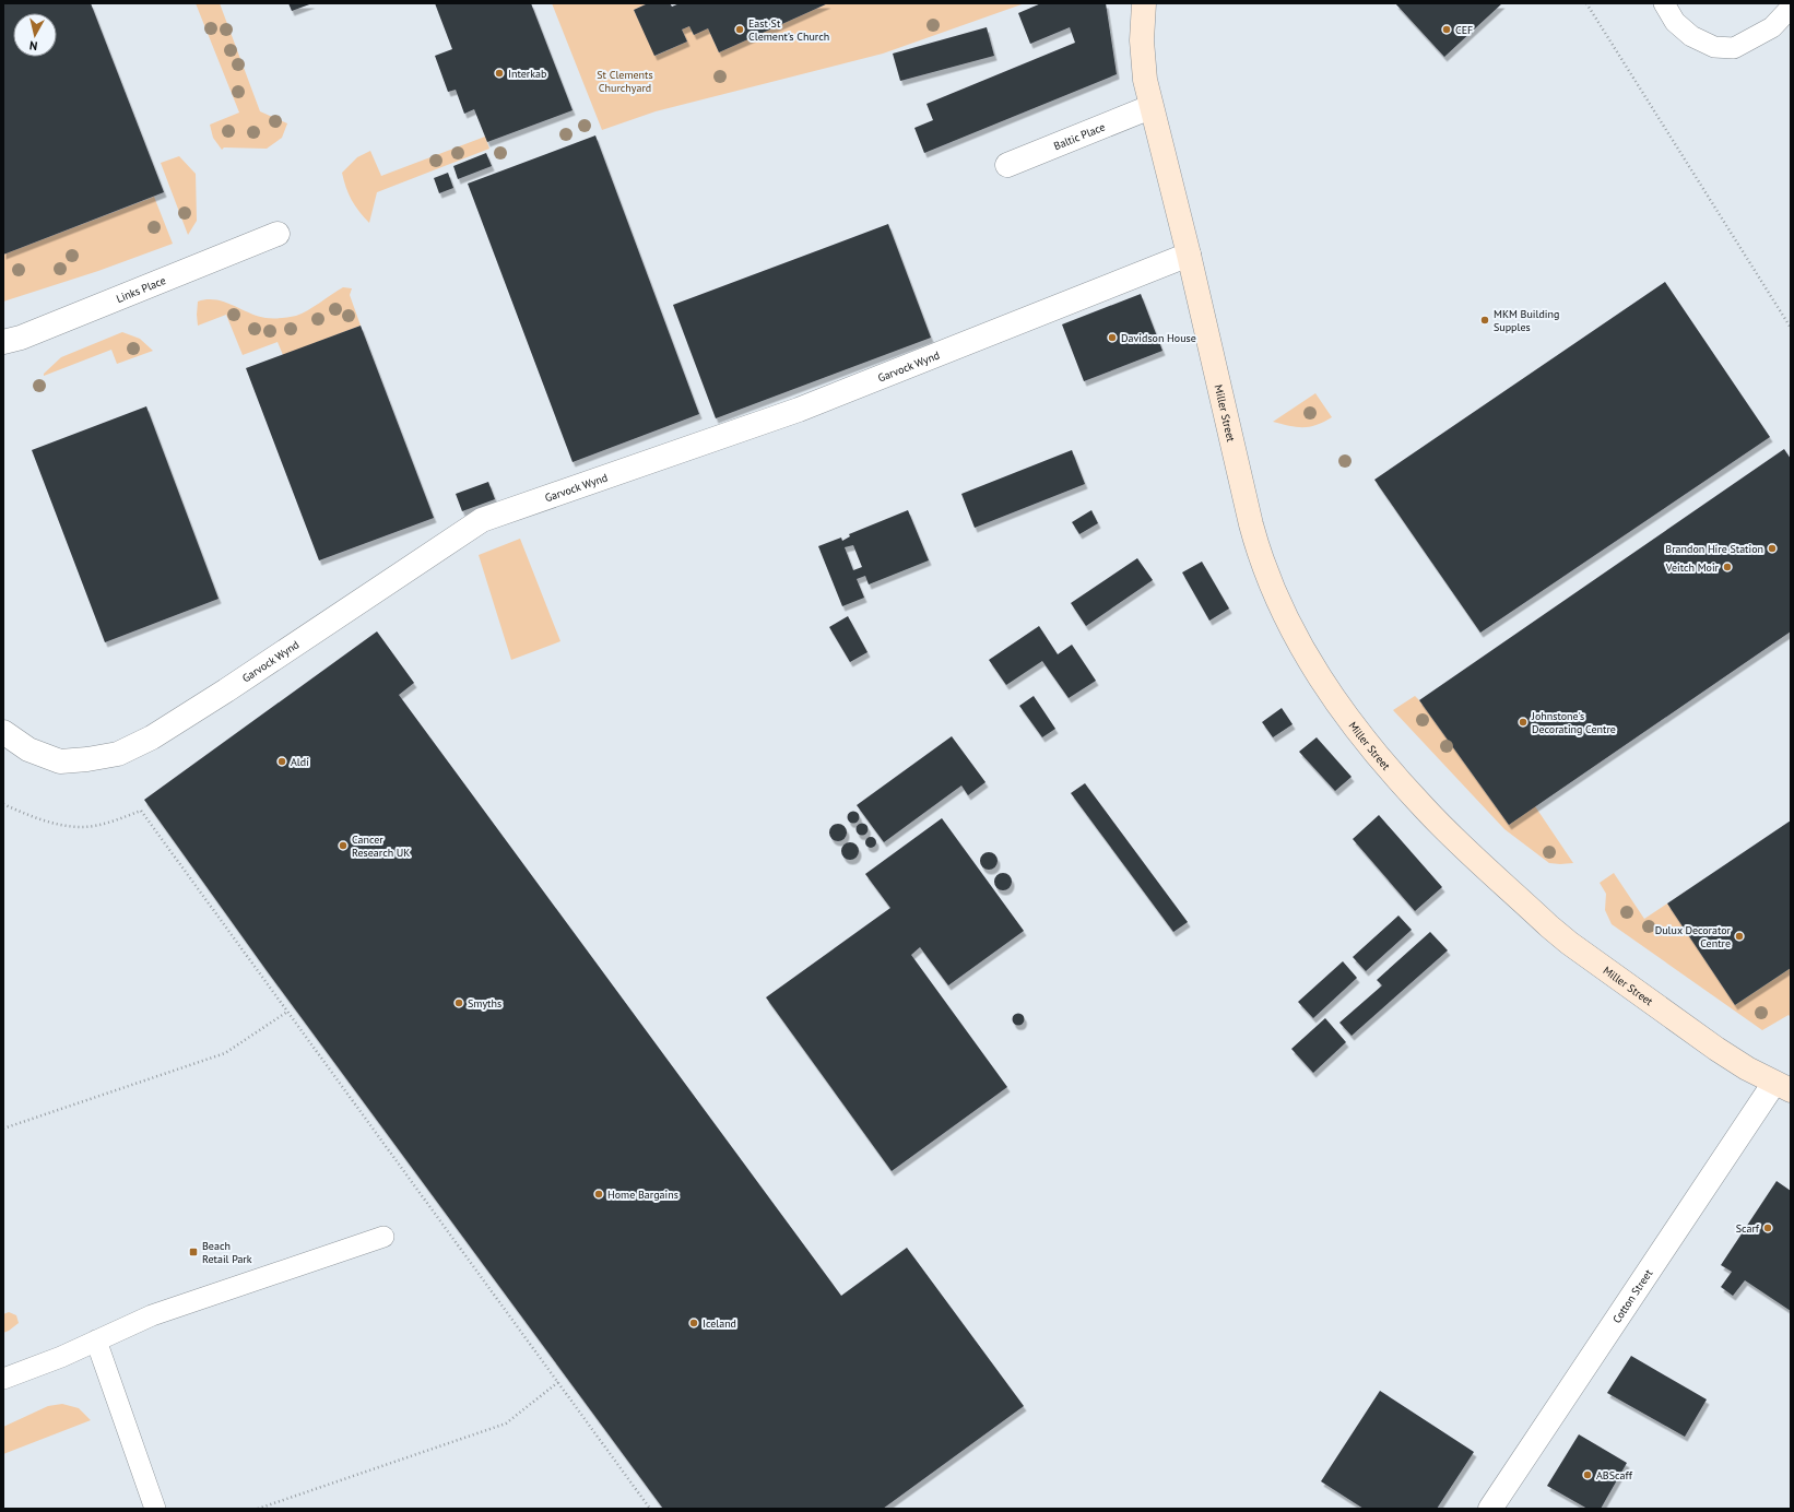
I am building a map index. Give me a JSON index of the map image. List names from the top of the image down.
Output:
{
  "streets": {
    "street": [
      "Baltic Place",
      "Links Place",
      "Garvock Wynd",
      "Miller Street",
      "Cotton Street"
    ]
  },
  "crossings": [
    ["Baltic Place", "Miller Street"],
    ["Garvock Wynd", "Miller Street"],
    ["Miller Street", "Cotton Street"]
  ],
  "parks": ["St Clements Churchyard"],
  "places": {
    "other": [
      "East St Clement's Church",
      "CEF",
      "Interkab",
      "MKM Building Supples",
      "Davidson House",
      "Brandon Hire Station",
      "Veitch Moir",
      "Johnstone's Decorating Centre",
      "Aldi",
      "Cancer Research UK",
      "Dulux Decorator Centre",
      "Smyths",
      "Home Bargains",
      "Scarf",
      "Iceland",
      "ABScaff"
    ],
    "transit": ["Beach Retail Park"]
  },
  "north": "bottom"
}
